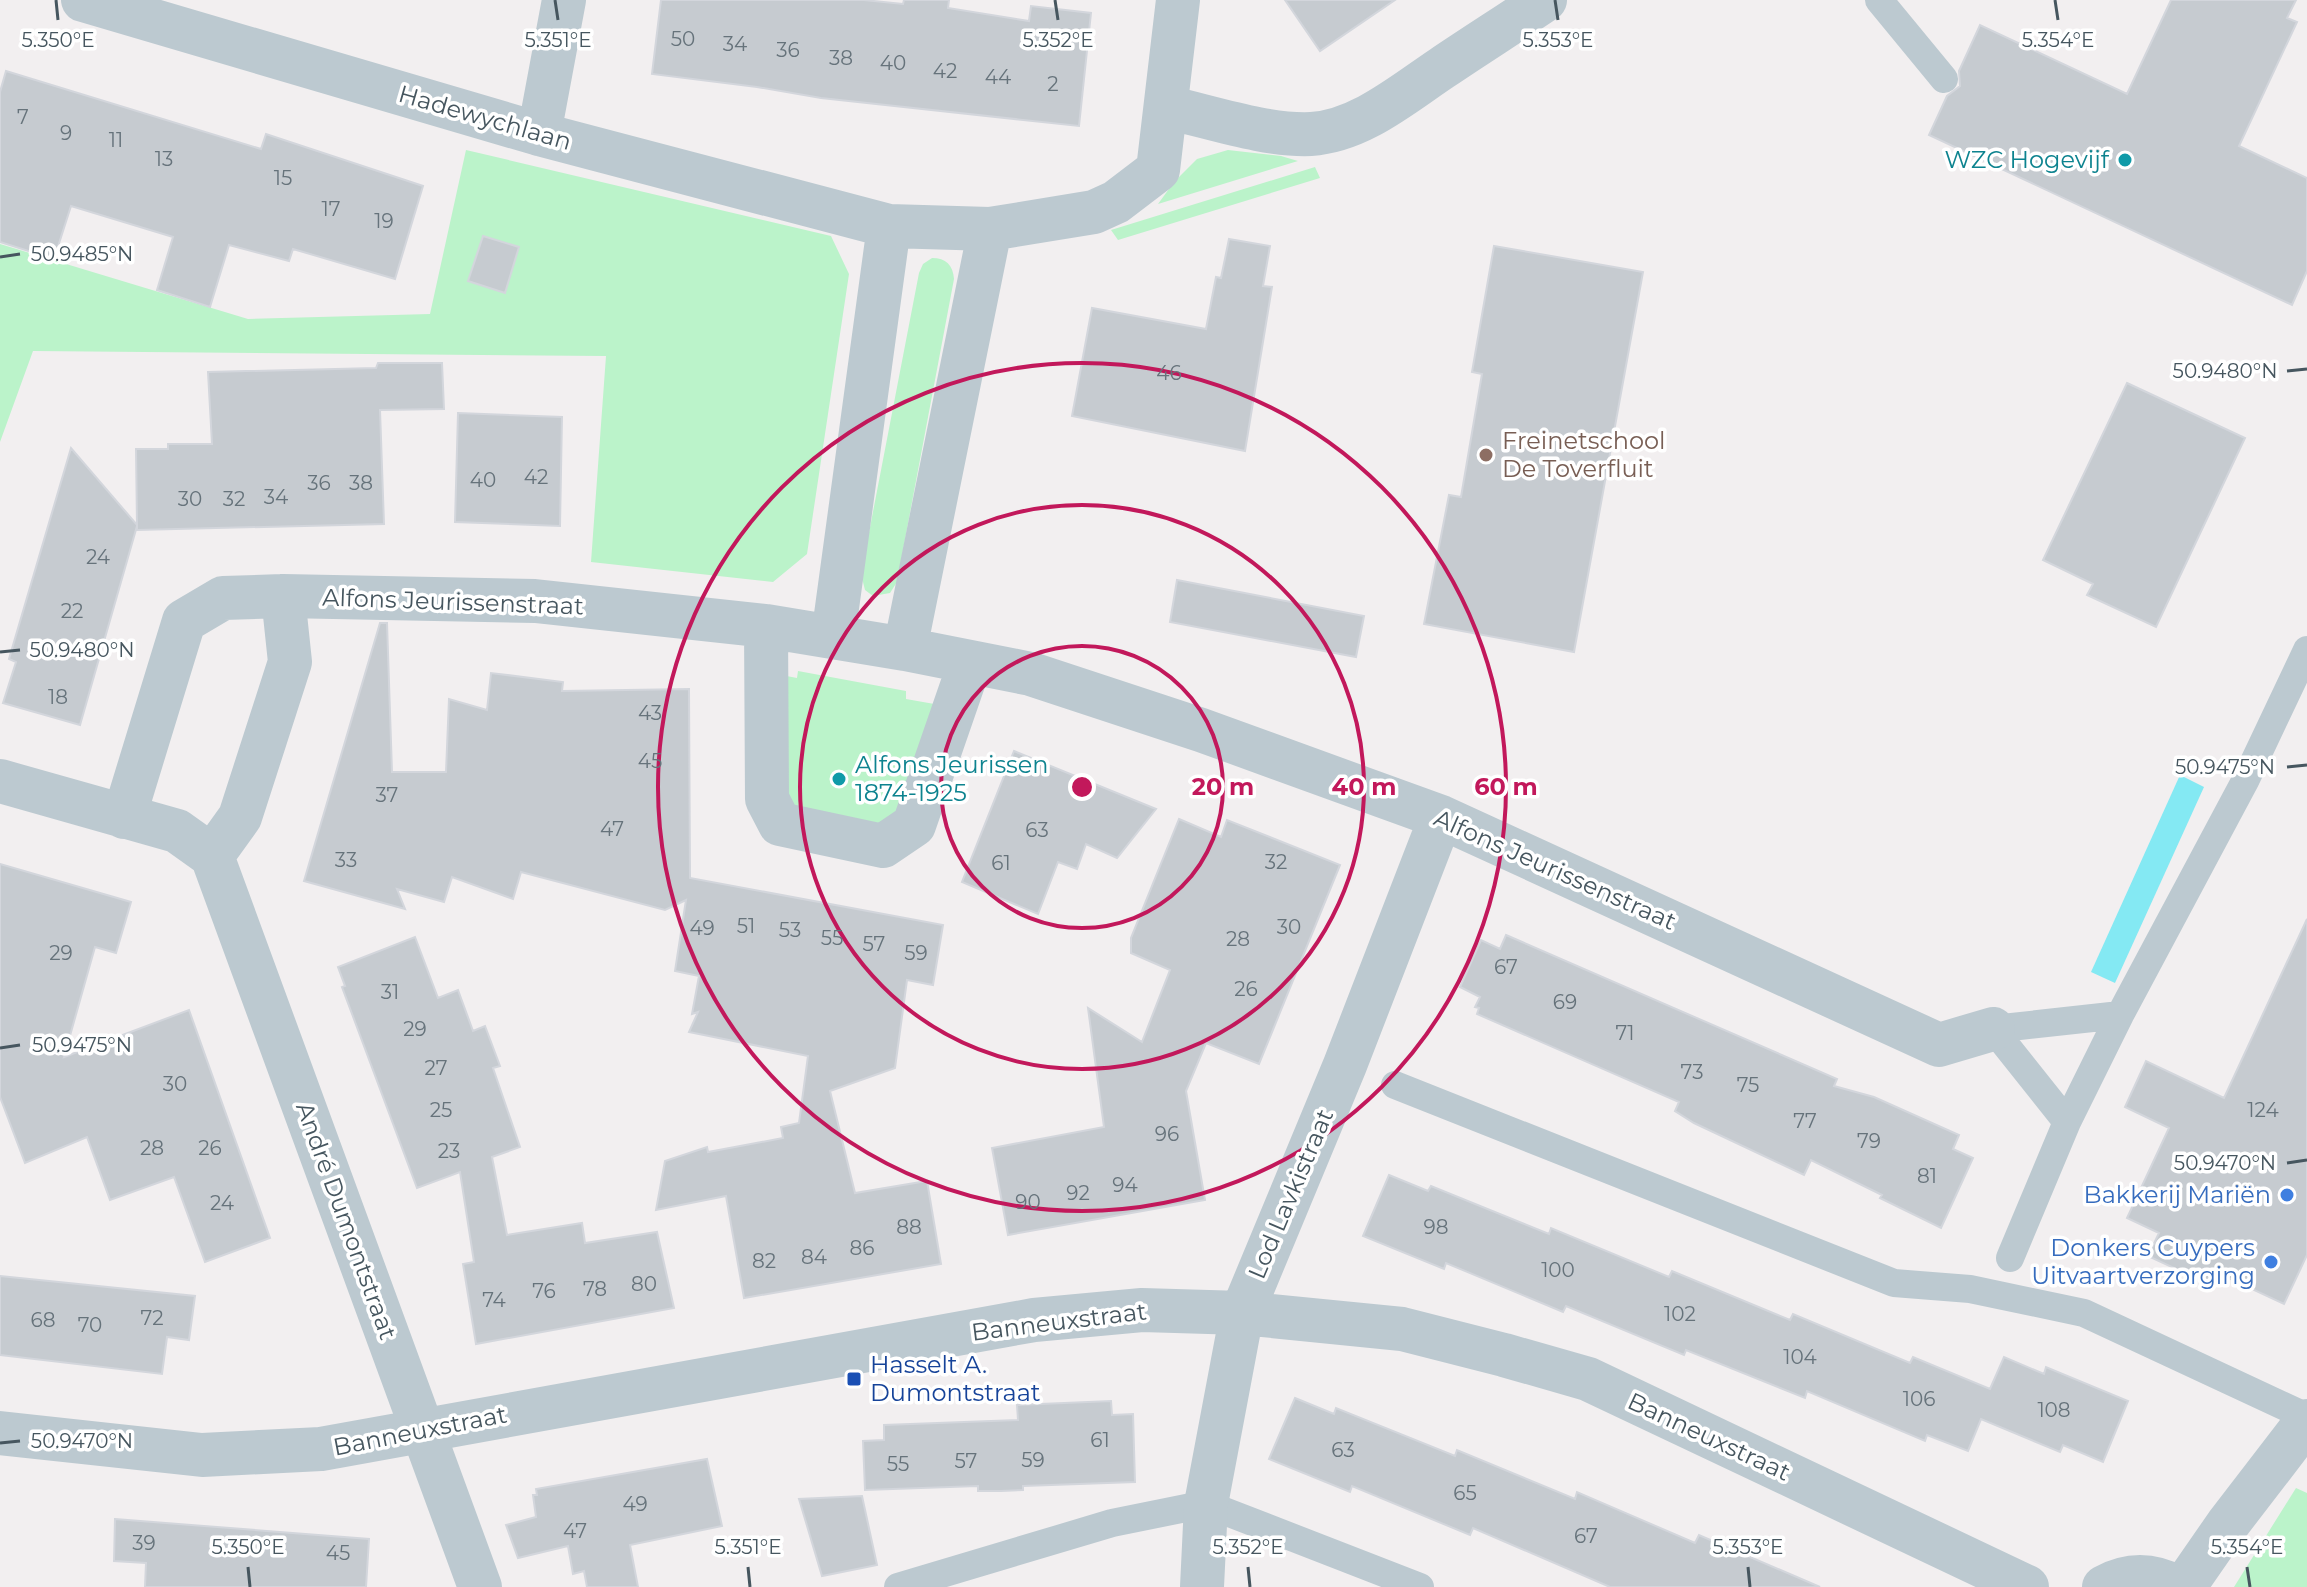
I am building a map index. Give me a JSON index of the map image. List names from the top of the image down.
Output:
{
  "streets": {
    "street": [
      "Hadewychlaan",
      "Alfons Jeurissenstraat",
      "Lod Lavkistraat",
      "André Dumontstraat",
      "Banneuxstraat"
    ]
  },
  "crossings": [
    ["Alfons Jeurissenstraat", "Lod Lavkistraat"],
    ["Lod Lavkistraat", "Banneuxstraat"],
    ["André Dumontstraat", "Banneuxstraat"]
  ],
  "places": {
    "other": [
      "WZC Hogevijf",
      "Freinetschool De Toverfluit",
      "Alfons Jeurissen 1874-1925",
      "Bakkerij Mariën",
      "Donkers Cuypers Uitvaartverzorging"
    ],
    "transit": ["Hasselt A. Dumontstraat"]
  },
  "house_numbers": [
    "50",
    "34",
    "36",
    "38",
    "40",
    "42",
    "44",
    "2",
    "7",
    "9",
    "11",
    "13",
    "15",
    "17",
    "19",
    "46",
    "42",
    "40",
    "36",
    "38",
    "34",
    "30",
    "32",
    "24",
    "22",
    "18",
    "43",
    "45",
    "37",
    "47",
    "63",
    "33",
    "32",
    "61",
    "51",
    "30",
    "49",
    "53",
    "55",
    "28",
    "57",
    "29",
    "59",
    "67",
    "26",
    "31",
    "69",
    "29",
    "71",
    "27",
    "73",
    "30",
    "75",
    "25",
    "124",
    "77",
    "96",
    "79",
    "28",
    "26",
    "23",
    "81",
    "94",
    "92",
    "90",
    "24",
    "88",
    "98",
    "86",
    "84",
    "82",
    "100",
    "80",
    "78",
    "76",
    "74",
    "102",
    "72",
    "68",
    "70",
    "104",
    "106",
    "108",
    "61",
    "63",
    "59",
    "57",
    "55",
    "65",
    "49",
    "47",
    "67",
    "39",
    "45"
  ],
  "coordinates": [
    "5.350°E",
    "5.351°E",
    "5.352°E",
    "5.353°E",
    "5.354°E",
    "50.9485°N",
    "50.9480°N",
    "50.9475°N",
    "50.9470°N"
  ],
  "rings": ["20 m", "40 m", "60 m"]
}
